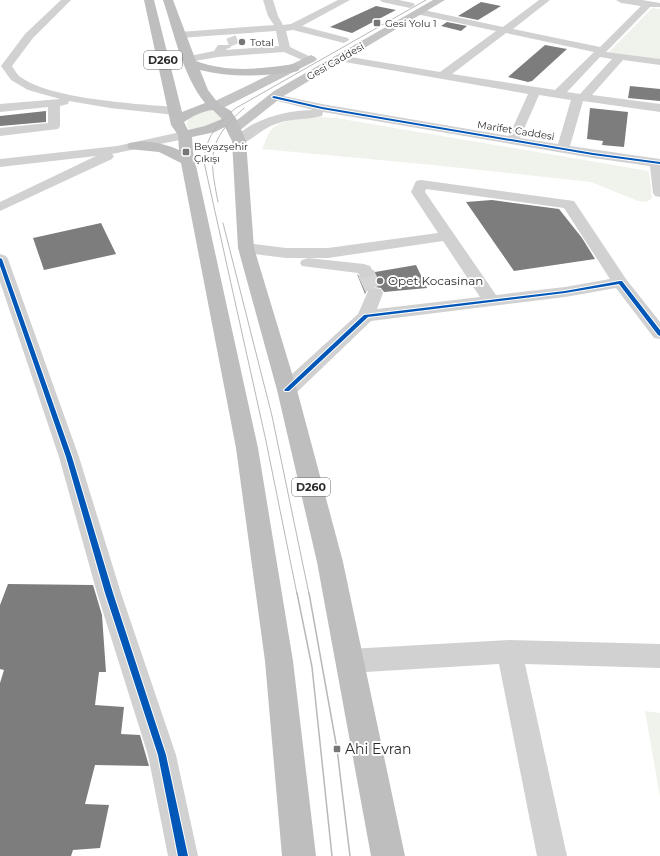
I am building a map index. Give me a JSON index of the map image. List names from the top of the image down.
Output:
{
  "streets": {
    "highway": ["D260"],
    "main road": ["Gesi Caddesi"],
    "street": ["Marifet Caddesi"]
  },
  "crossings": [
    ["D260", "Gesi Caddesi"]
  ],
  "places": {
    "transit": ["Gesi Yolu 1", "Beyazşehir Çıkışı", "Ahi Evran"],
    "other": ["Total", "Opet Kocasinan"]
  }
}
